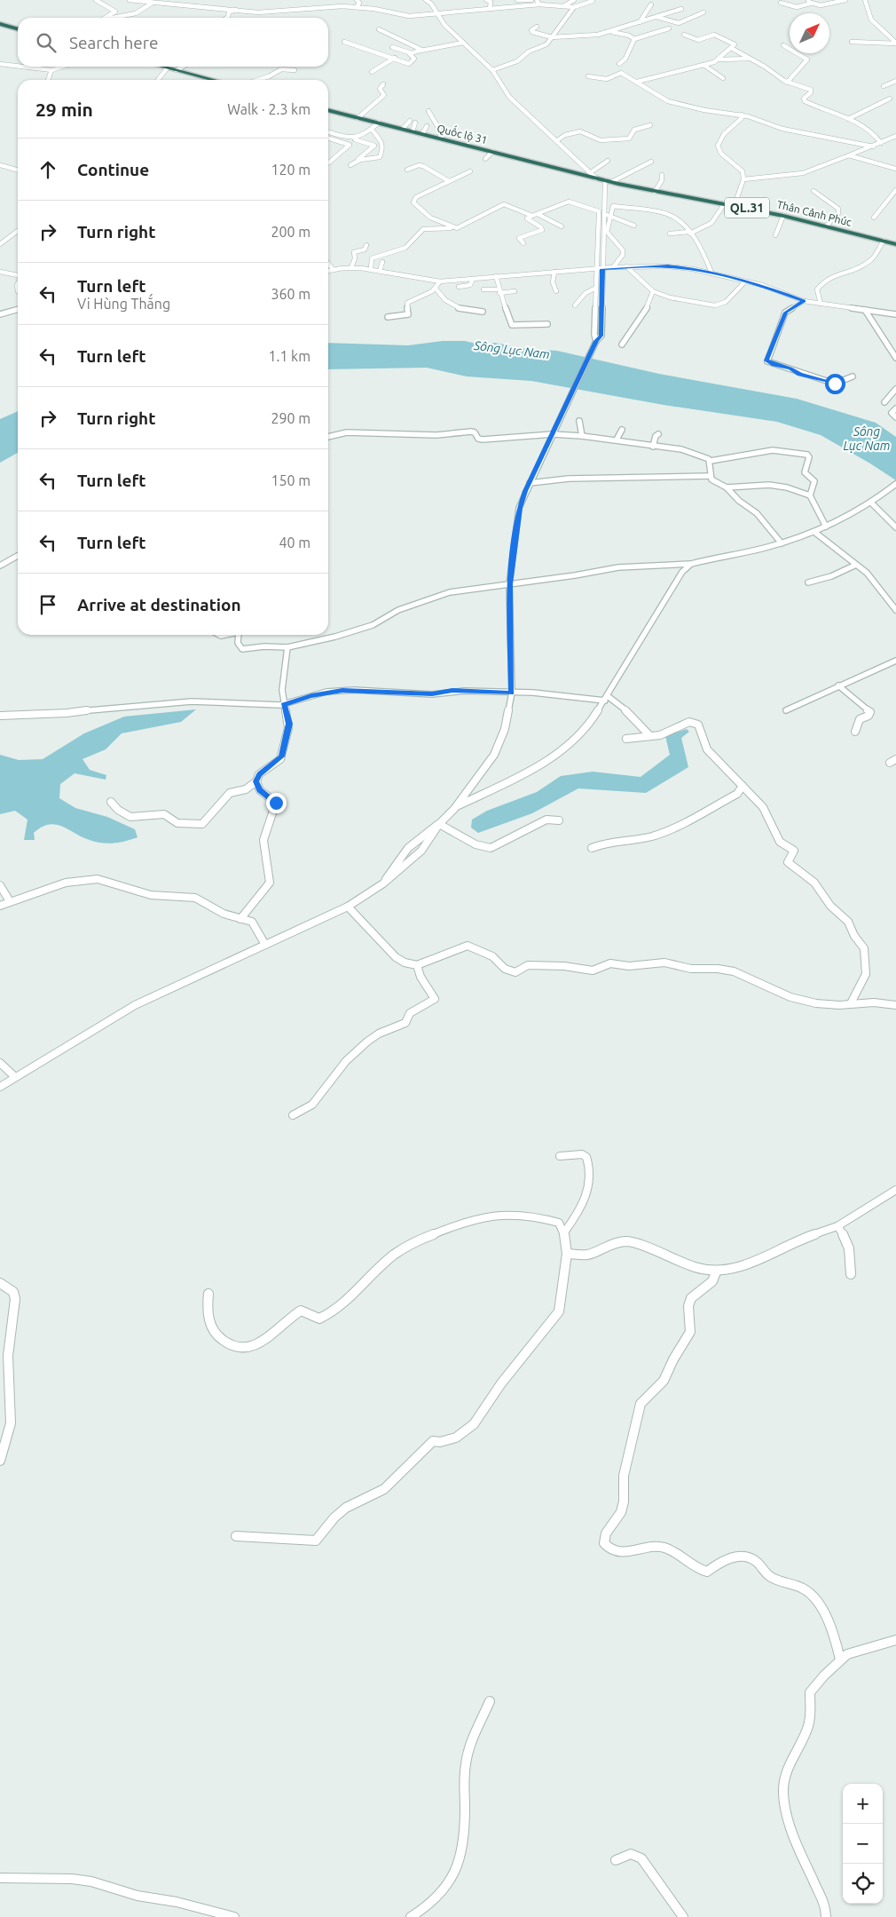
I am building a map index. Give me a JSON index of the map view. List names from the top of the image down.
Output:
{
  "streets": {
    "highway": ["Quốc lộ 31", "QL.31", "Thân Cảnh Phúc"]
  },
  "crossings": [
    ["Quốc lộ 31", "Thân Cảnh Phúc"]
  ],
  "water": ["Sông Lục Nam"],
  "north": "top right",
  "page": {
    "search": "Search here",
    "heading": ["29 min", "Walk · 2.3 km"],
    "list": [
      ["Continue", "120 m"],
      ["Turn right", "200 m"],
      ["Turn left", "Vi Hùng Thắng", "360 m"],
      ["Turn left", "1.1 km"],
      ["Turn right", "290 m"],
      ["Turn left", "150 m"],
      ["Turn left", "40 m"],
      "Arrive at destination"
    ],
    "map_buttons": ["+", "−"]
  }
}
